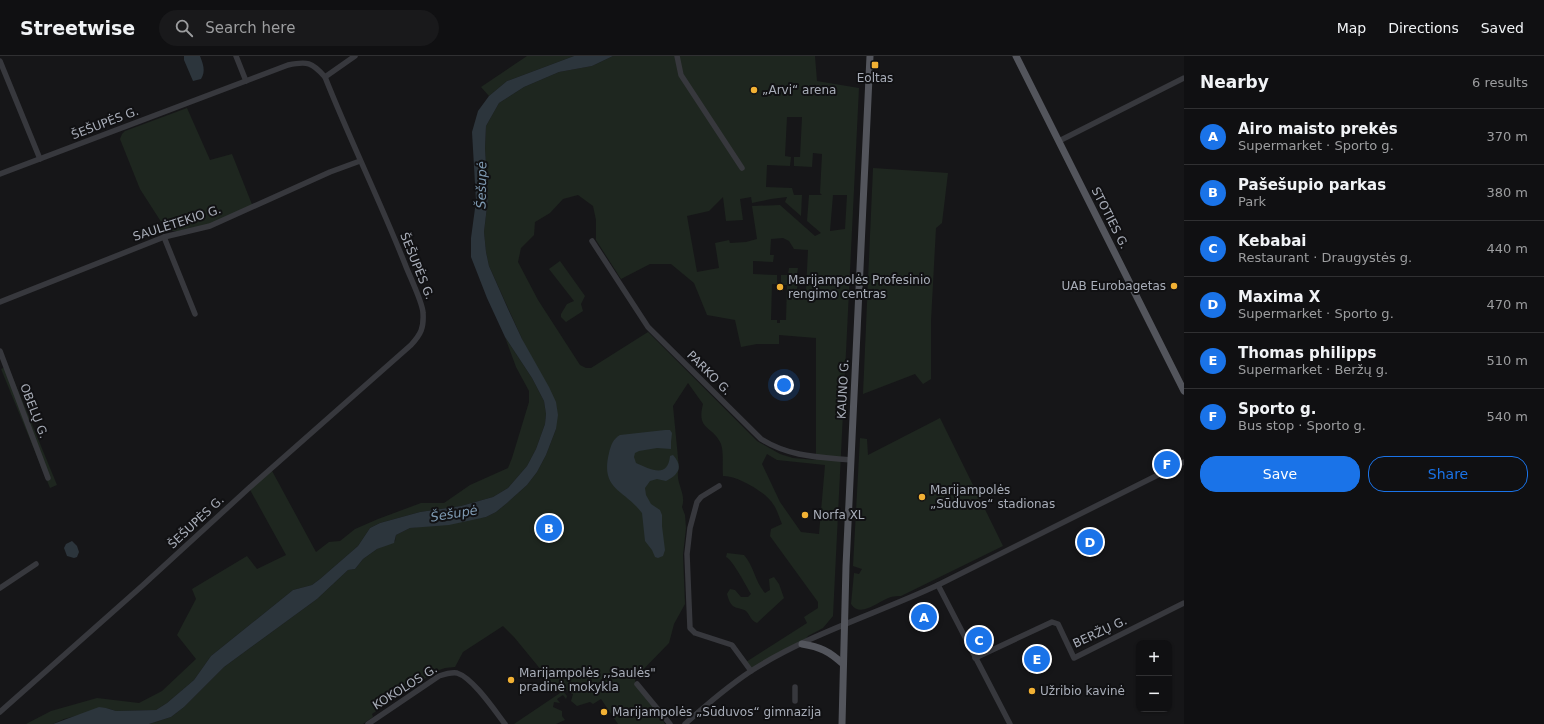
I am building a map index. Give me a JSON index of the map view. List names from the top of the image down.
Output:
{
  "streets": {
    "main road": ["STOTIES G.", "KAUNO G."],
    "street": [
      "ŠEŠUPĖS G.",
      "SAULĖTEKIO G.",
      "PARKO G.",
      "OBELŲ G.",
      "BERŽŲ G.",
      "KOKOLOS G."
    ]
  },
  "crossings": [
    ["ŠEŠUPĖS G.", "SAULĖTEKIO G."],
    ["PARKO G.", "KAUNO G."]
  ],
  "water": ["Šešupė"],
  "places": {
    "transit": ["Eoltas"],
    "other": [
      "„Arvi“ arena",
      "UAB Eurobagetas",
      "Marijampolės Profesinio rengimo centras",
      "Marijampolės „Sūduvos“ stadionas",
      "Norfa XL",
      "Marijampolės ,,Saulės\" pradinė mokykla",
      "Užribio kavinė",
      "Marijampolės „Sūduvos“ gimnazija"
    ]
  },
  "page": {
    "header": "Streetwise",
    "search": "Search here",
    "nav": ["Map", "Directions", "Saved"],
    "heading": ["Nearby", "6 results"],
    "list": [
      {
        "mark": "A",
        "name": "Airo maisto prekės",
        "note": "Supermarket · Sporto g.",
        "value": "370 m"
      },
      {
        "mark": "B",
        "name": "Pašešupio parkas",
        "note": "Park",
        "value": "380 m"
      },
      {
        "mark": "C",
        "name": "Kebabai",
        "note": "Restaurant · Draugystės g.",
        "value": "440 m"
      },
      {
        "mark": "D",
        "name": "Maxima X",
        "note": "Supermarket · Sporto g.",
        "value": "470 m"
      },
      {
        "mark": "E",
        "name": "Thomas philipps",
        "note": "Supermarket · Beržų g.",
        "value": "510 m"
      },
      {
        "mark": "F",
        "name": "Sporto g.",
        "note": "Bus stop · Sporto g.",
        "value": "540 m"
      }
    ],
    "buttons": ["Save", "Share"],
    "pins": [
      "F",
      "B",
      "D",
      "A",
      "C",
      "E"
    ],
    "map_buttons": ["+", "−"]
  }
}
